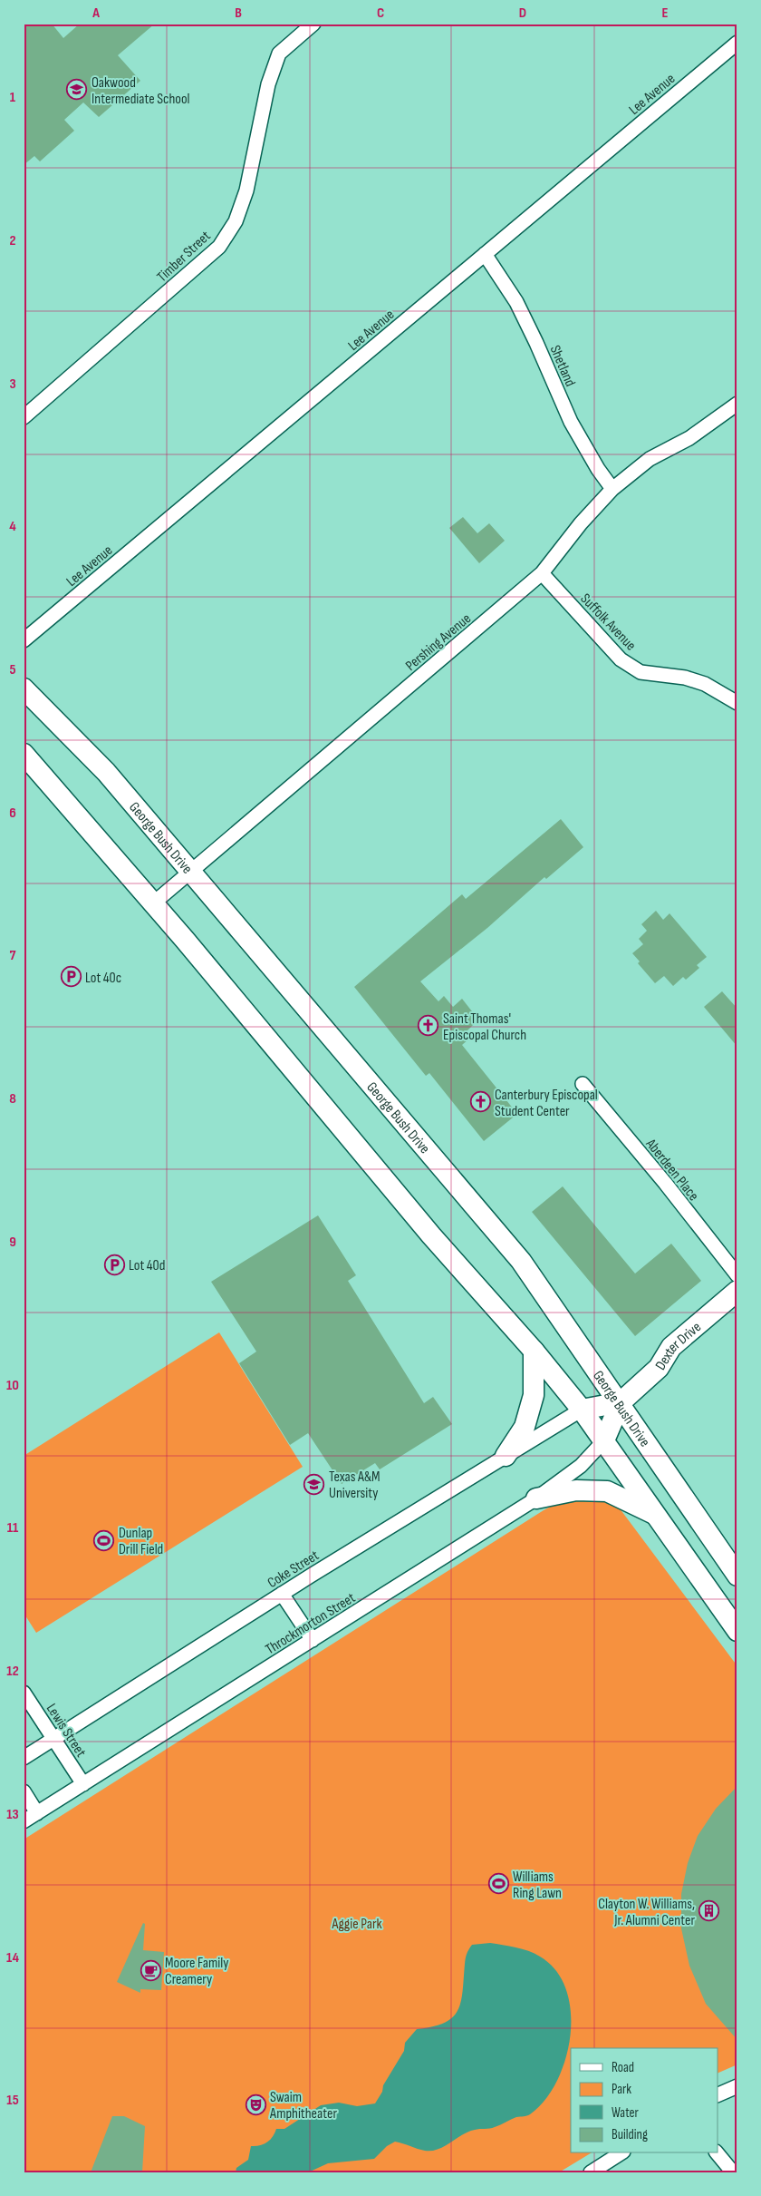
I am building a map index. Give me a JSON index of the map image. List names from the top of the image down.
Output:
{
  "streets": {
    "main road": ["George Bush Drive", "Dexter Drive"],
    "street": [
      "Lee Avenue",
      "Timber Street",
      "Shetland",
      "Suffolk Avenue",
      "Pershing Avenue",
      "Aberdeen Place",
      "Coke Street",
      "Throckmorton Street",
      "Lewis Street"
    ]
  },
  "crossings": [
    ["Lee Avenue", "Shetland"],
    ["Shetland", "Pershing Avenue"],
    ["Suffolk Avenue", "Pershing Avenue"],
    ["Pershing Avenue", "George Bush Drive"],
    ["George Bush Drive", "Dexter Drive"],
    ["Coke Street", "Lewis Street"],
    ["Throckmorton Street", "Lewis Street"]
  ],
  "parks": ["Aggie Park"],
  "places": {
    "school or university": ["Oakwood Intermediate School", "Texas A&M University"],
    "parking": ["Lot 40c", "Lot 40d"],
    "church": ["Saint Thomas' Episcopal Church", "Canterbury Episcopal Student Center"],
    "sports": ["Dunlap Drill Field", "Williams Ring Lawn"],
    "building": ["Clayton W. Williams, Jr. Alumni Center"],
    "cafe": ["Moore Family Creamery"],
    "theatre": ["Swaim Amphitheater"]
  },
  "legend": [
    "Road",
    "Park",
    "Water",
    "Building"
  ],
  "grid": {
    "columns": [
      "A",
      "B",
      "C",
      "D",
      "E"
    ],
    "rows": [
      "1",
      "2",
      "3",
      "4",
      "5",
      "6",
      "7",
      "8",
      "9",
      "10",
      "11",
      "12",
      "13",
      "14",
      "15"
    ]
  }
}
